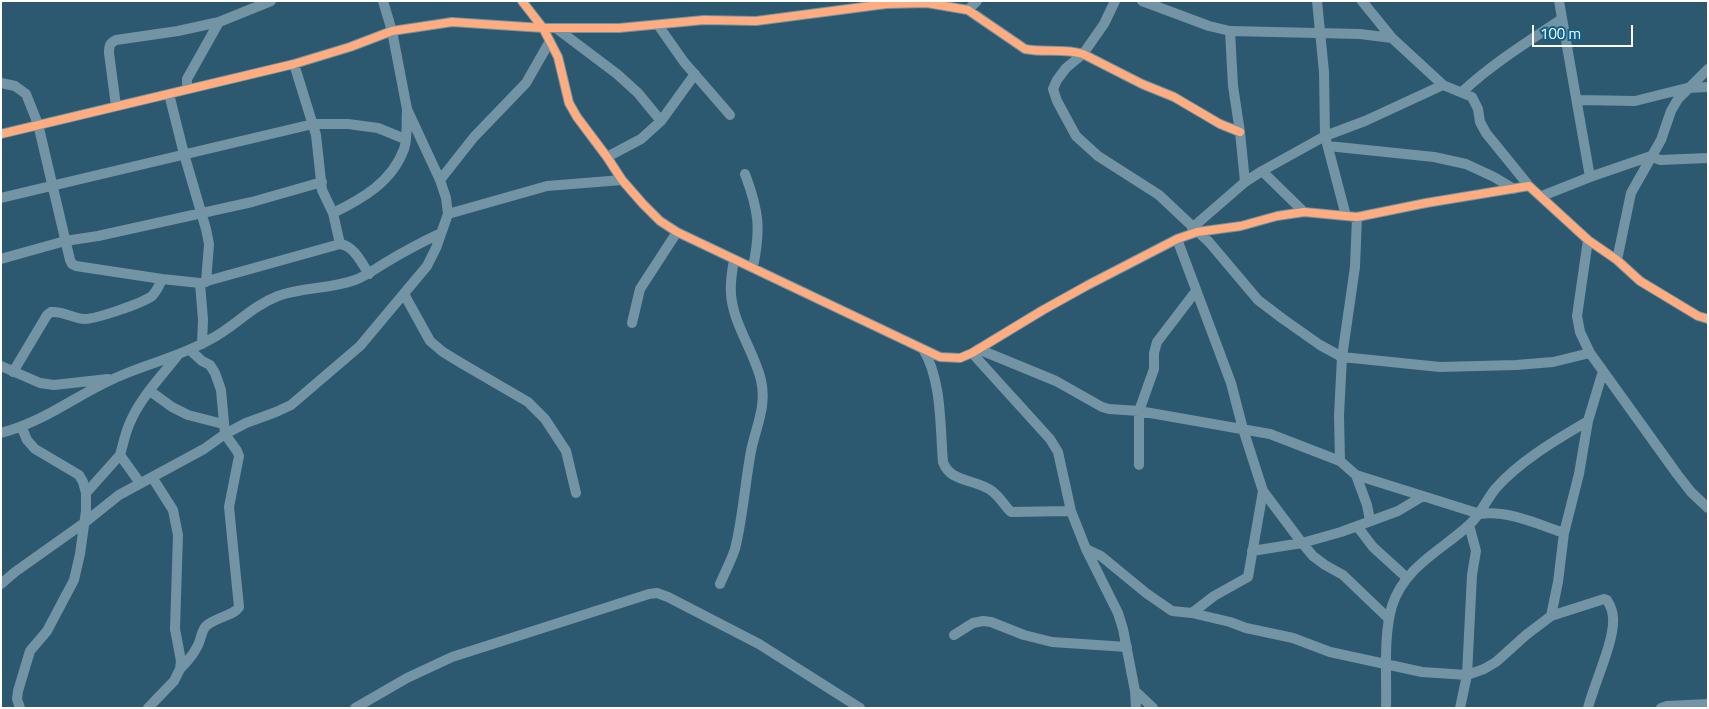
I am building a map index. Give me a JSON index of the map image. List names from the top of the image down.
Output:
{
  "scale_bar": "100 m"
}
